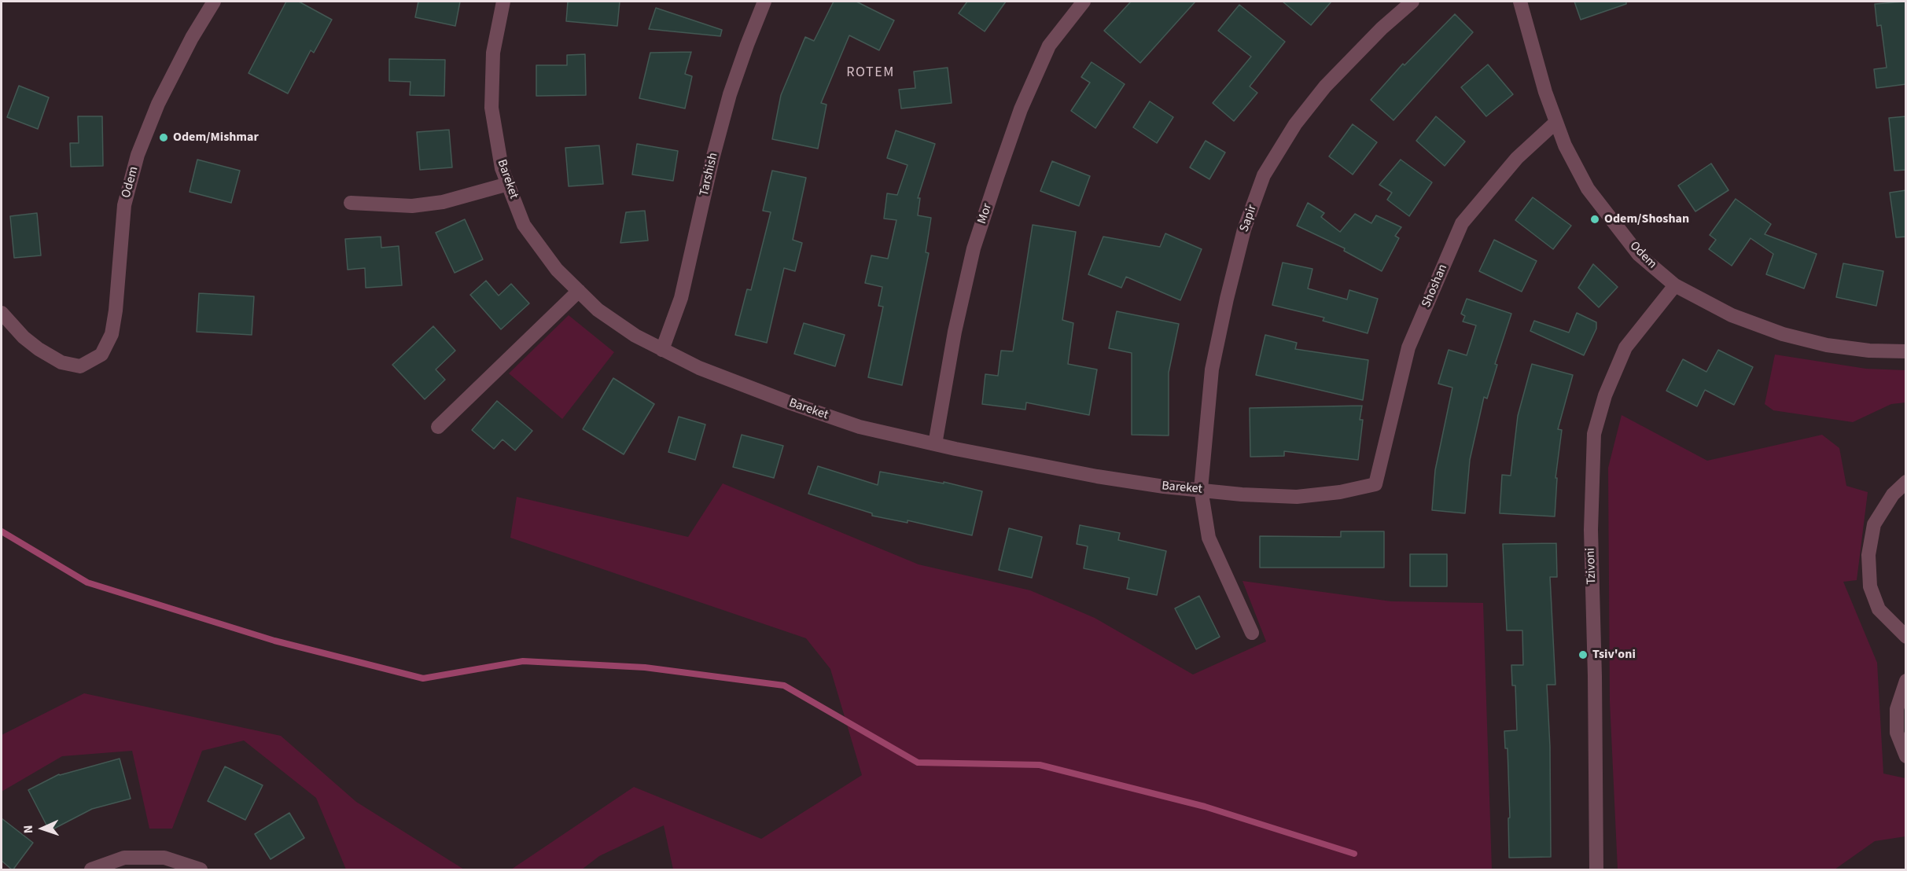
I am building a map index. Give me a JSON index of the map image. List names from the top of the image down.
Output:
{
  "streets": {
    "street": [
      "Tarshish",
      "Bareket",
      "Odem",
      "Mor",
      "Sapir",
      "Shoshan",
      "Tzivoni"
    ]
  },
  "crossings": [
    ["Tarshish", "Bareket"],
    ["Bareket", "Mor"],
    ["Bareket", "Sapir"],
    ["Bareket", "Shoshan"],
    ["Odem", "Shoshan"],
    ["Odem", "Tzivoni"]
  ],
  "districts": ["ROTEM"],
  "places": ["Odem/Mishmar", "Odem/Shoshan", "Tsiv'oni"],
  "north": "left"
}
